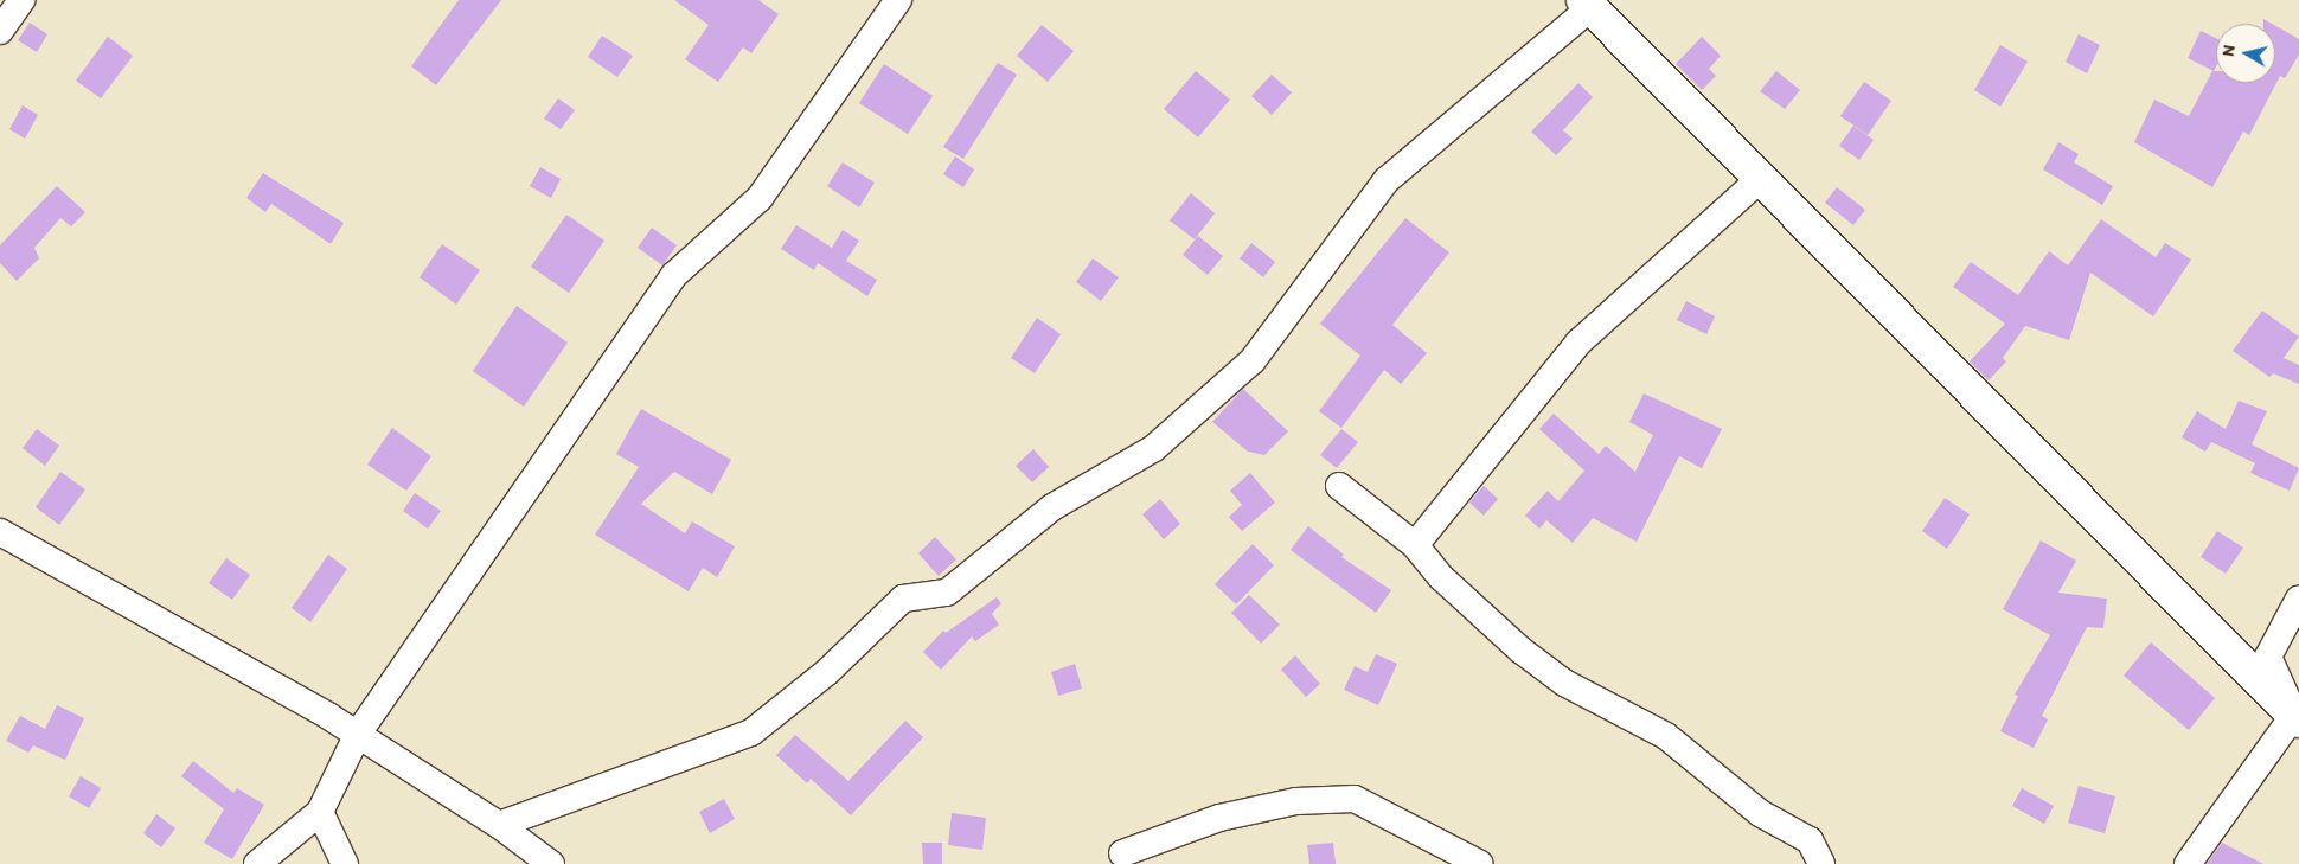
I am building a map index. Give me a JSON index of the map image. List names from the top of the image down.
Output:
{
  "north": "left"
}
